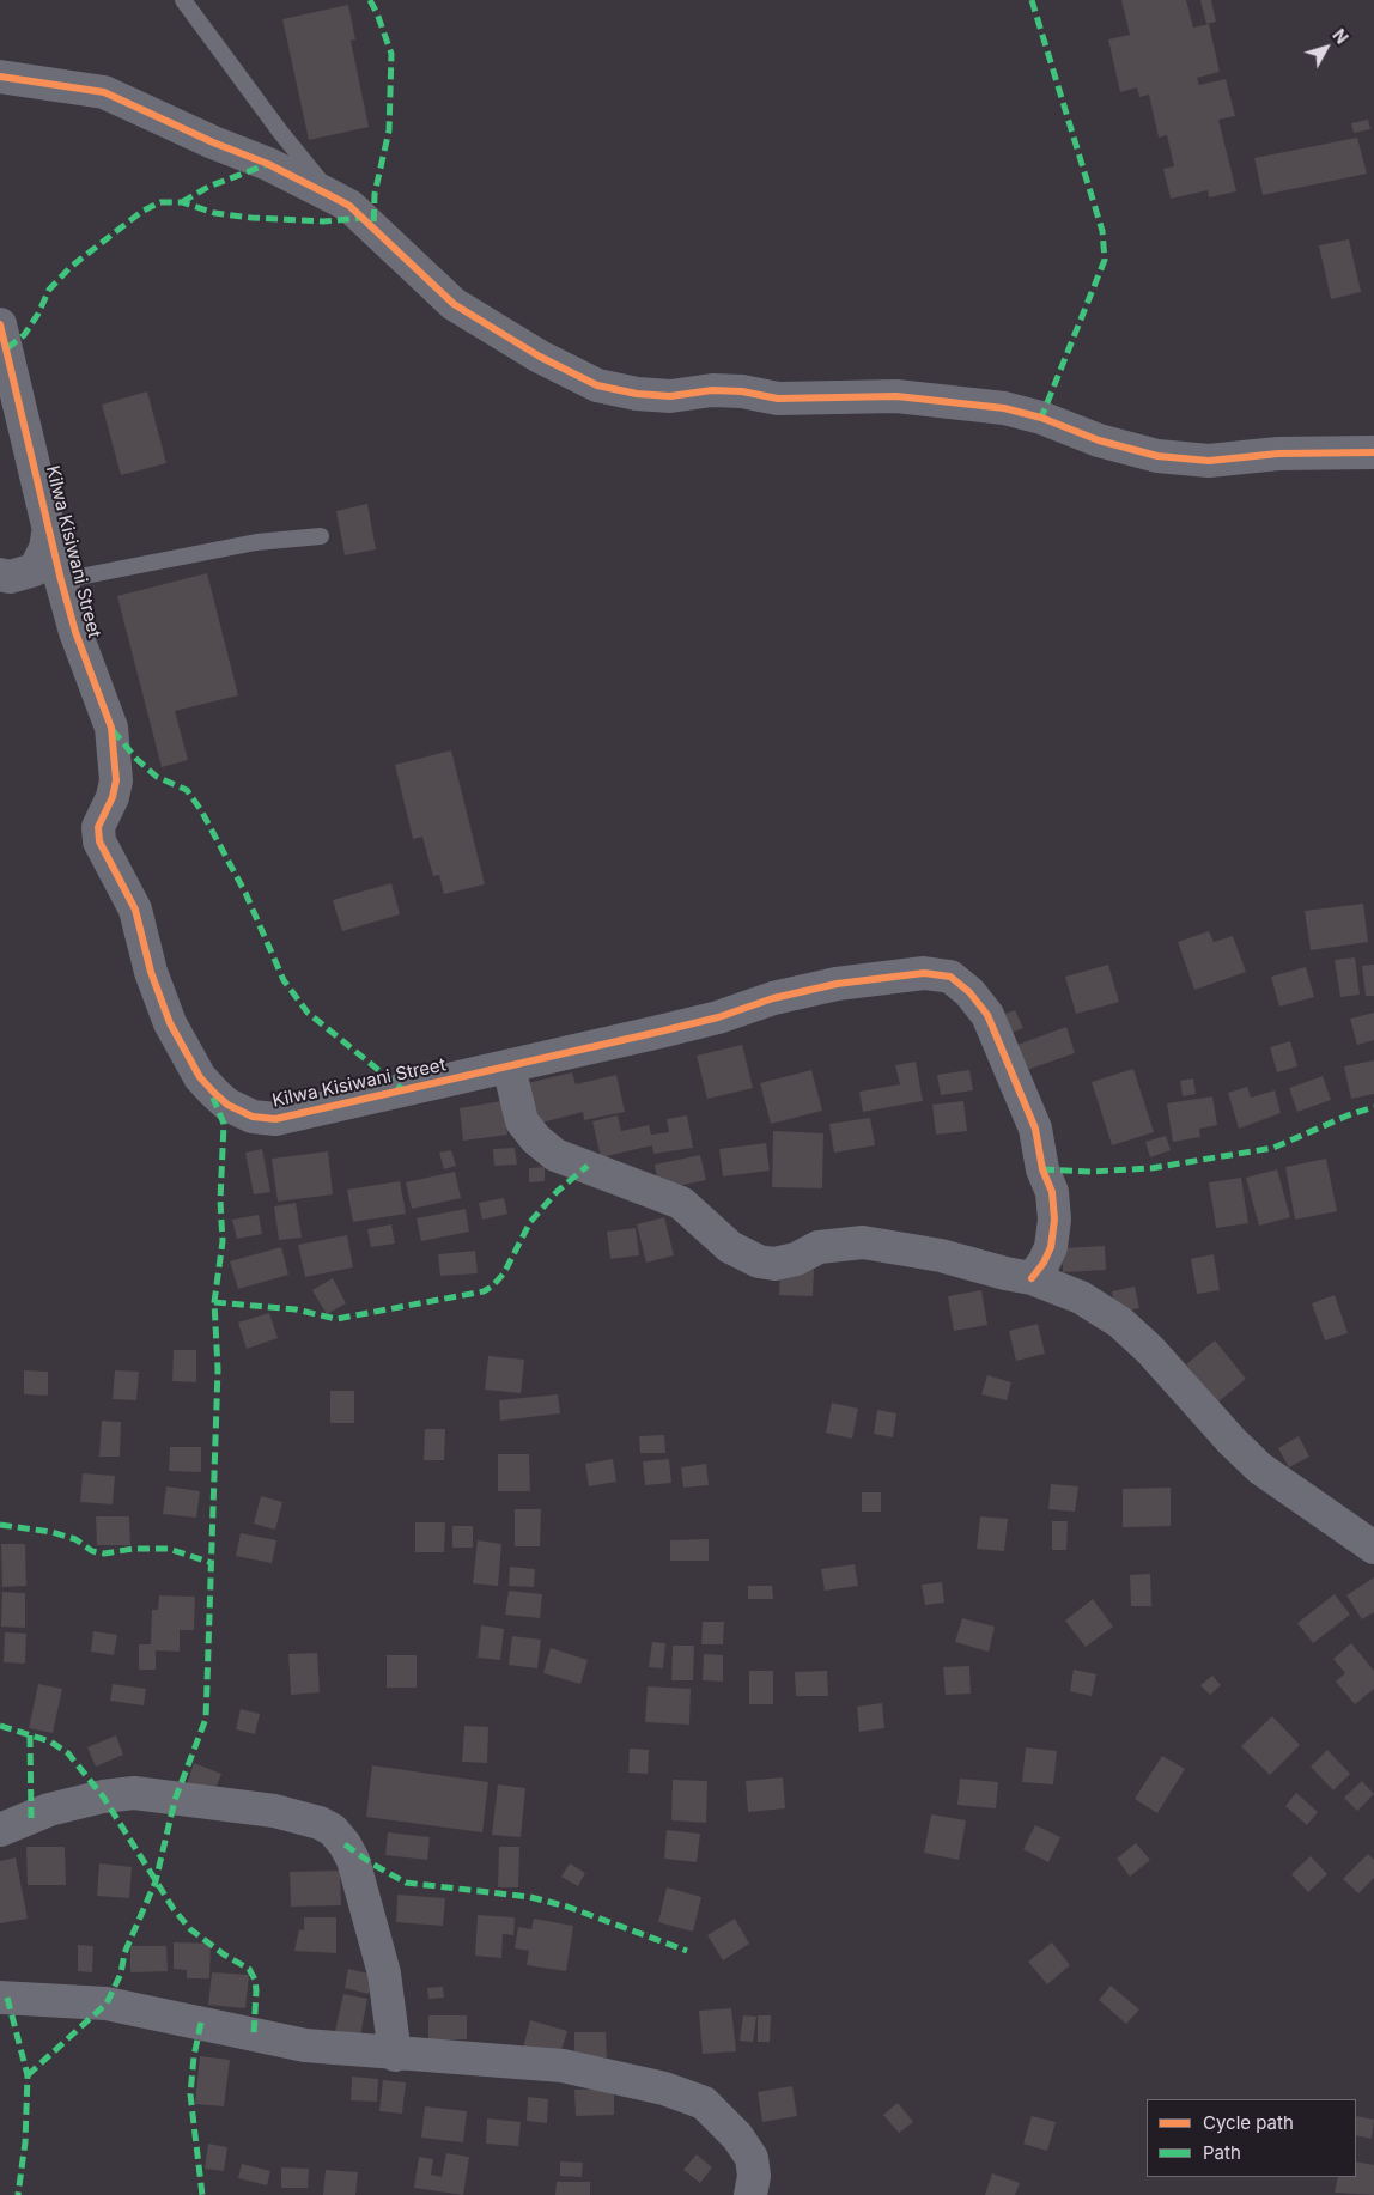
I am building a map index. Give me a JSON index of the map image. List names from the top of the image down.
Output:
{
  "streets": {
    "street": ["Kilwa Kisiwani Street"]
  },
  "legend": ["Cycle path", "Path"],
  "north": "top right"
}
